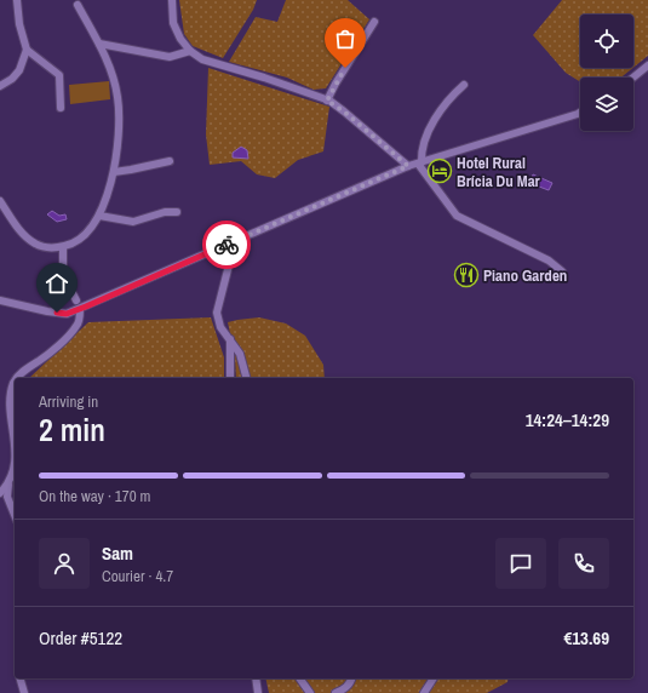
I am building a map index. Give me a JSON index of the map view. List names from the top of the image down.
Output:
{
  "places": {
    "hotel": ["Hotel Rural Brícia Du Mar"],
    "restaurant": ["Piano Garden"]
  },
  "page": {
    "heading": ["2 min", "Arriving in", "14:24–14:29"],
    "panel": [
      "Sam",
      "Courier · 4.7",
      "Order #5122",
      "€13.69"
    ],
    "bar": "On the way · 170 m"
  }
}
